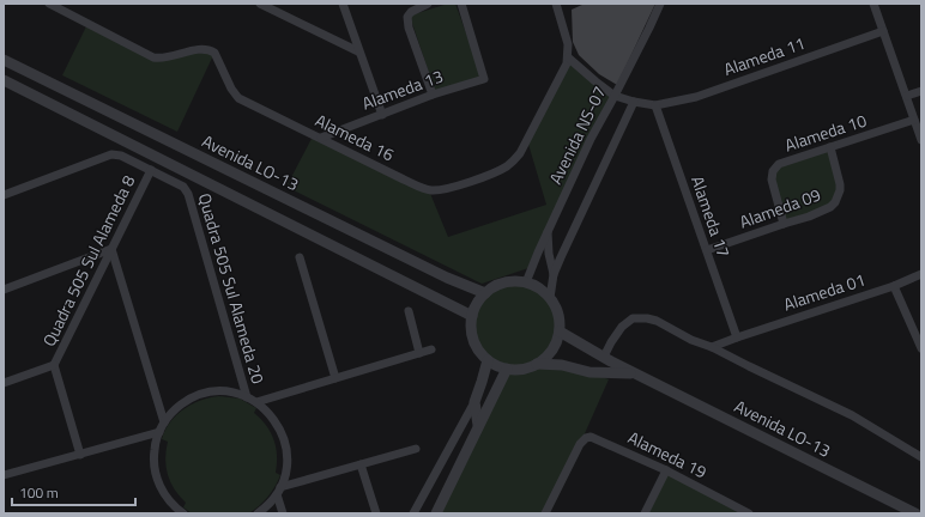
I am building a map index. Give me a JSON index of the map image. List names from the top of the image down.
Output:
{
  "streets": {
    "street": [
      "Alameda 11",
      "Alameda 13",
      "Alameda 10",
      "Avenida NS-07",
      "Alameda 16",
      "Avenida LO-13",
      "Alameda 09",
      "Alameda 17",
      "Quadra 505 Sul Alameda 8",
      "Quadra 505 Sul Alameda 20",
      "Alameda 01",
      "Alameda 19"
    ]
  },
  "crossings": [
    ["Alameda 11", "Avenida NS-07"],
    ["Alameda 11", "Alameda 16"],
    ["Alameda 11", "Alameda 17"],
    ["Alameda 13", "Alameda 16"],
    ["Alameda 10", "Alameda 09"],
    ["Avenida NS-07", "Avenida LO-13"],
    ["Alameda 09", "Alameda 17"],
    ["Alameda 17", "Alameda 01"],
    ["Quadra 505 Sul Alameda 8", "Quadra 505 Sul Alameda 20"]
  ],
  "scale_bar": "100 m"
}
